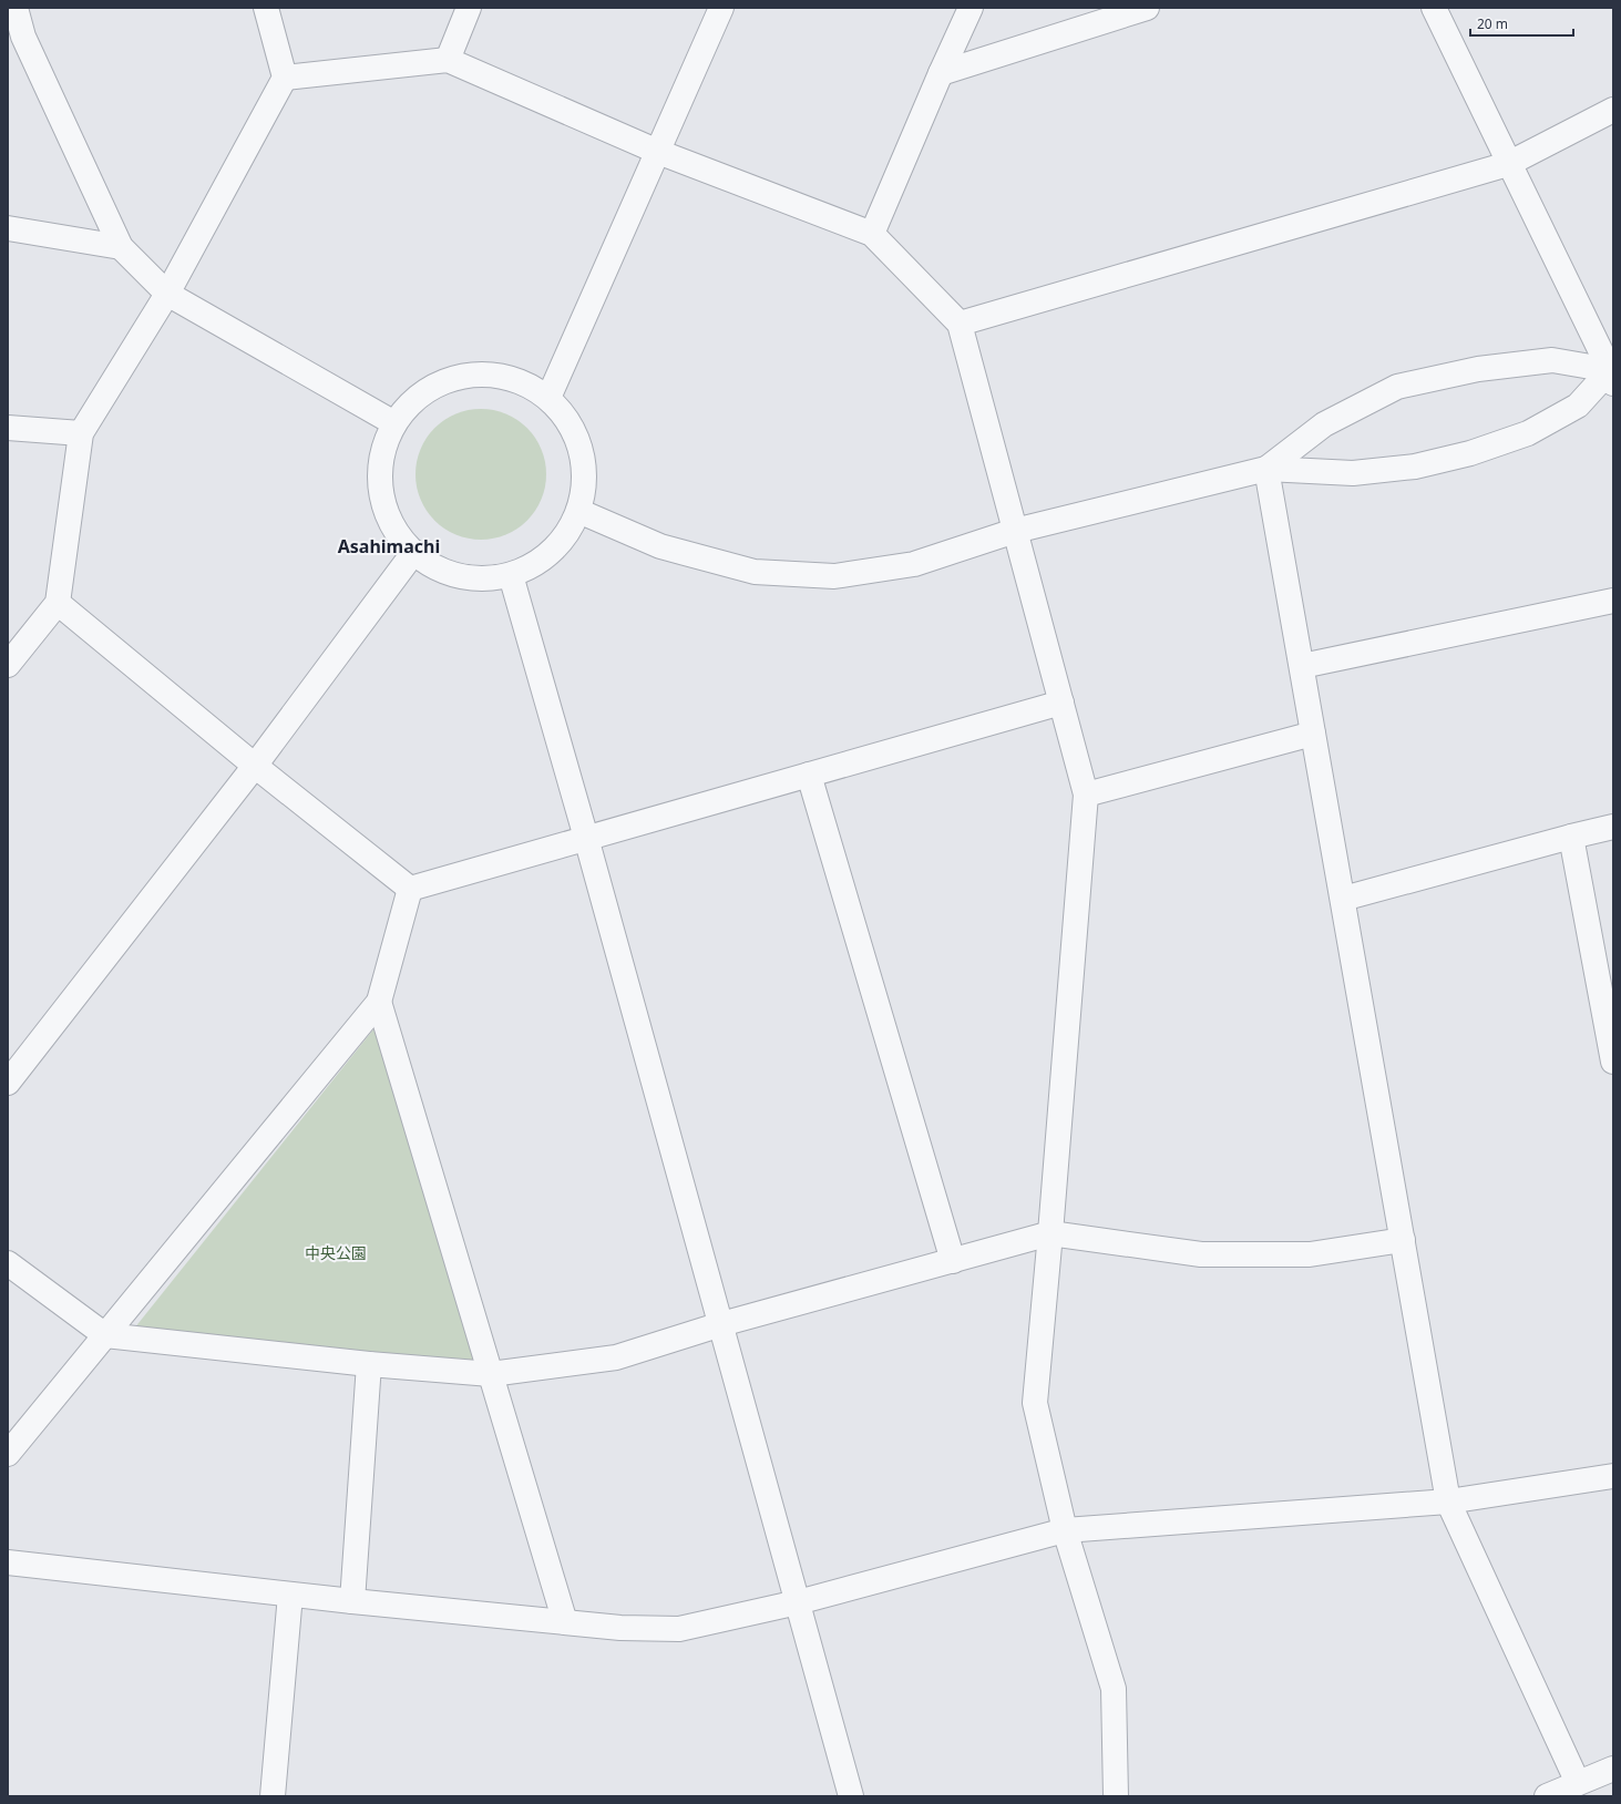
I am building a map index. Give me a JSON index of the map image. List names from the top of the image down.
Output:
{
  "districts": ["Asahimachi"],
  "parks": ["中央公園"],
  "scale_bar": "20 m"
}
